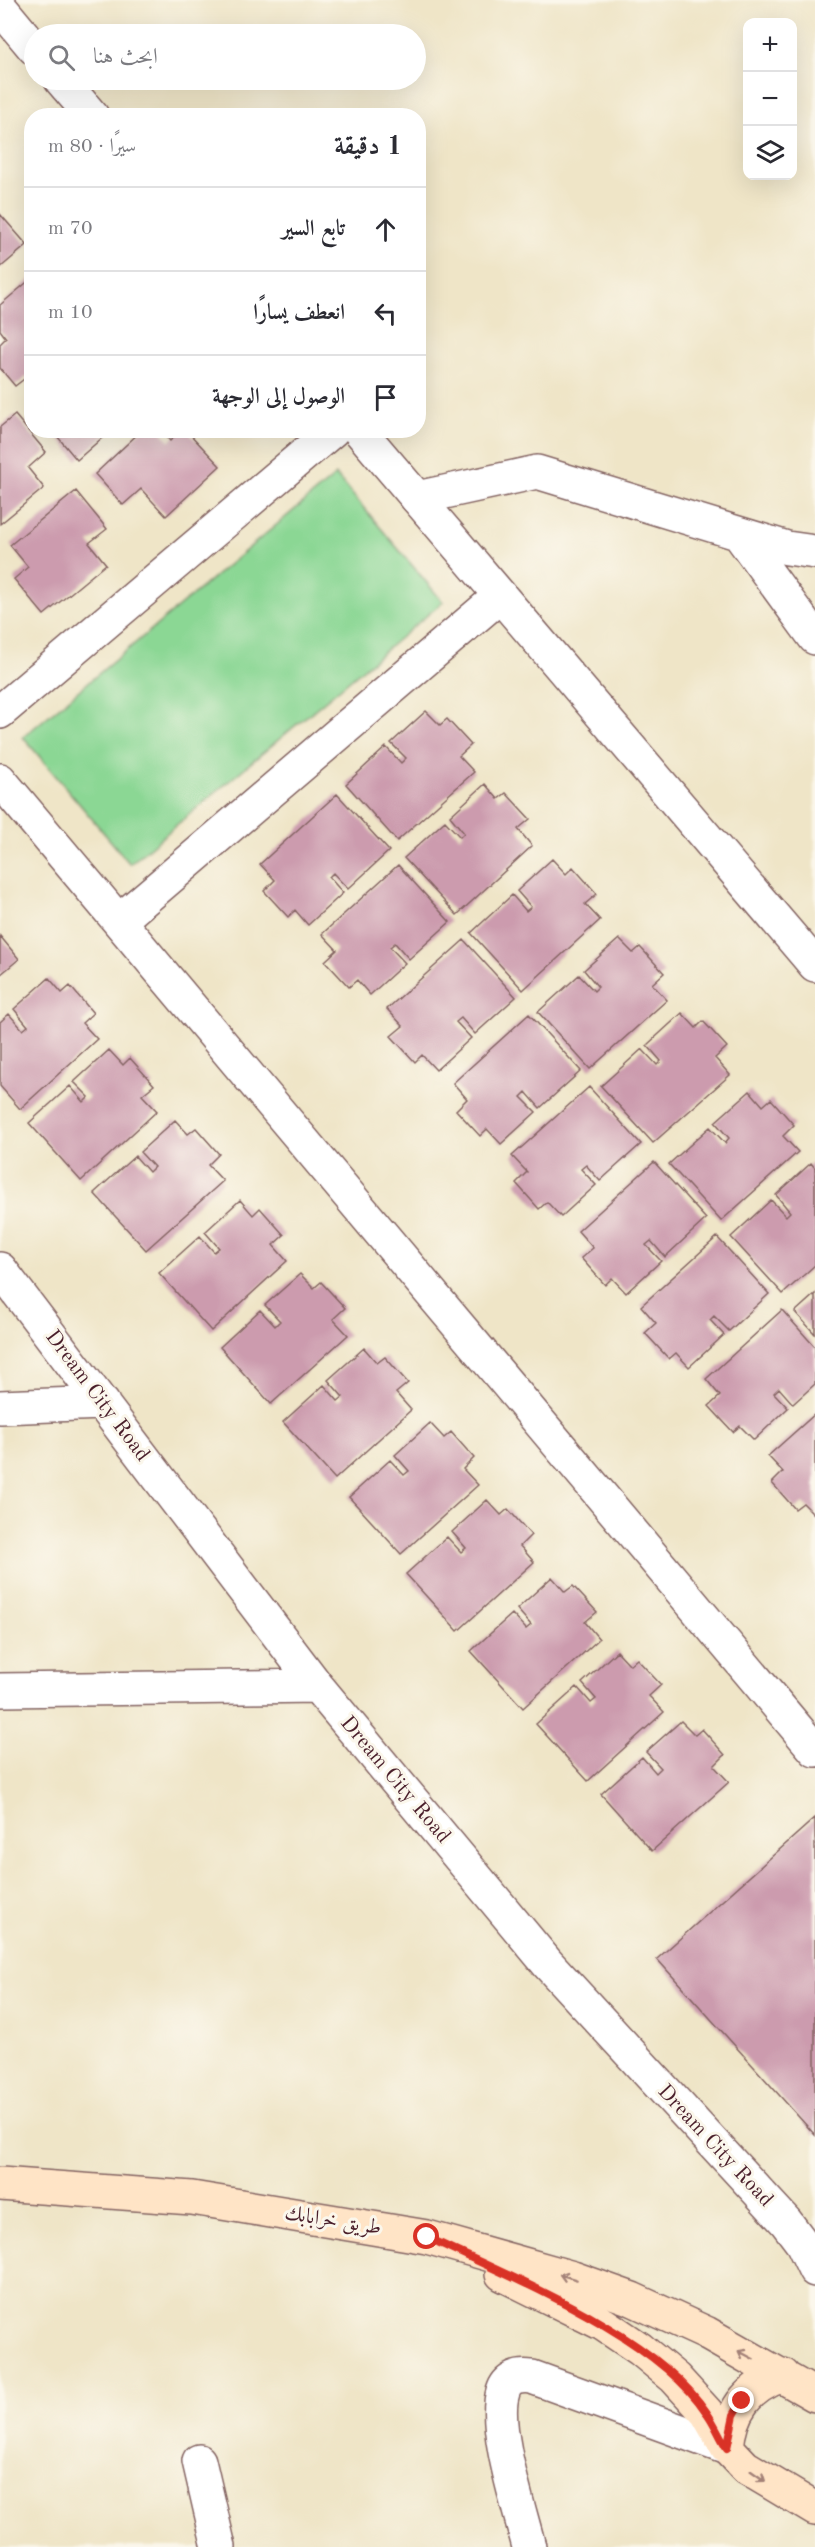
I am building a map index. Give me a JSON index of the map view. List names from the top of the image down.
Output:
{
  "streets": {
    "main road": ["طريق خرابابك"],
    "street": ["Dream City Road"]
  },
  "page": {
    "map_buttons": ["+", "−"],
    "search": "ابحث هنا",
    "heading": ["1 دقيقة", "سيرًا · 80 m"],
    "list": [
      ["تابع السير", "70 m"],
      ["انعطف يسارًا", "10 m"],
      "الوصول إلى الوجهة"
    ]
  }
}
